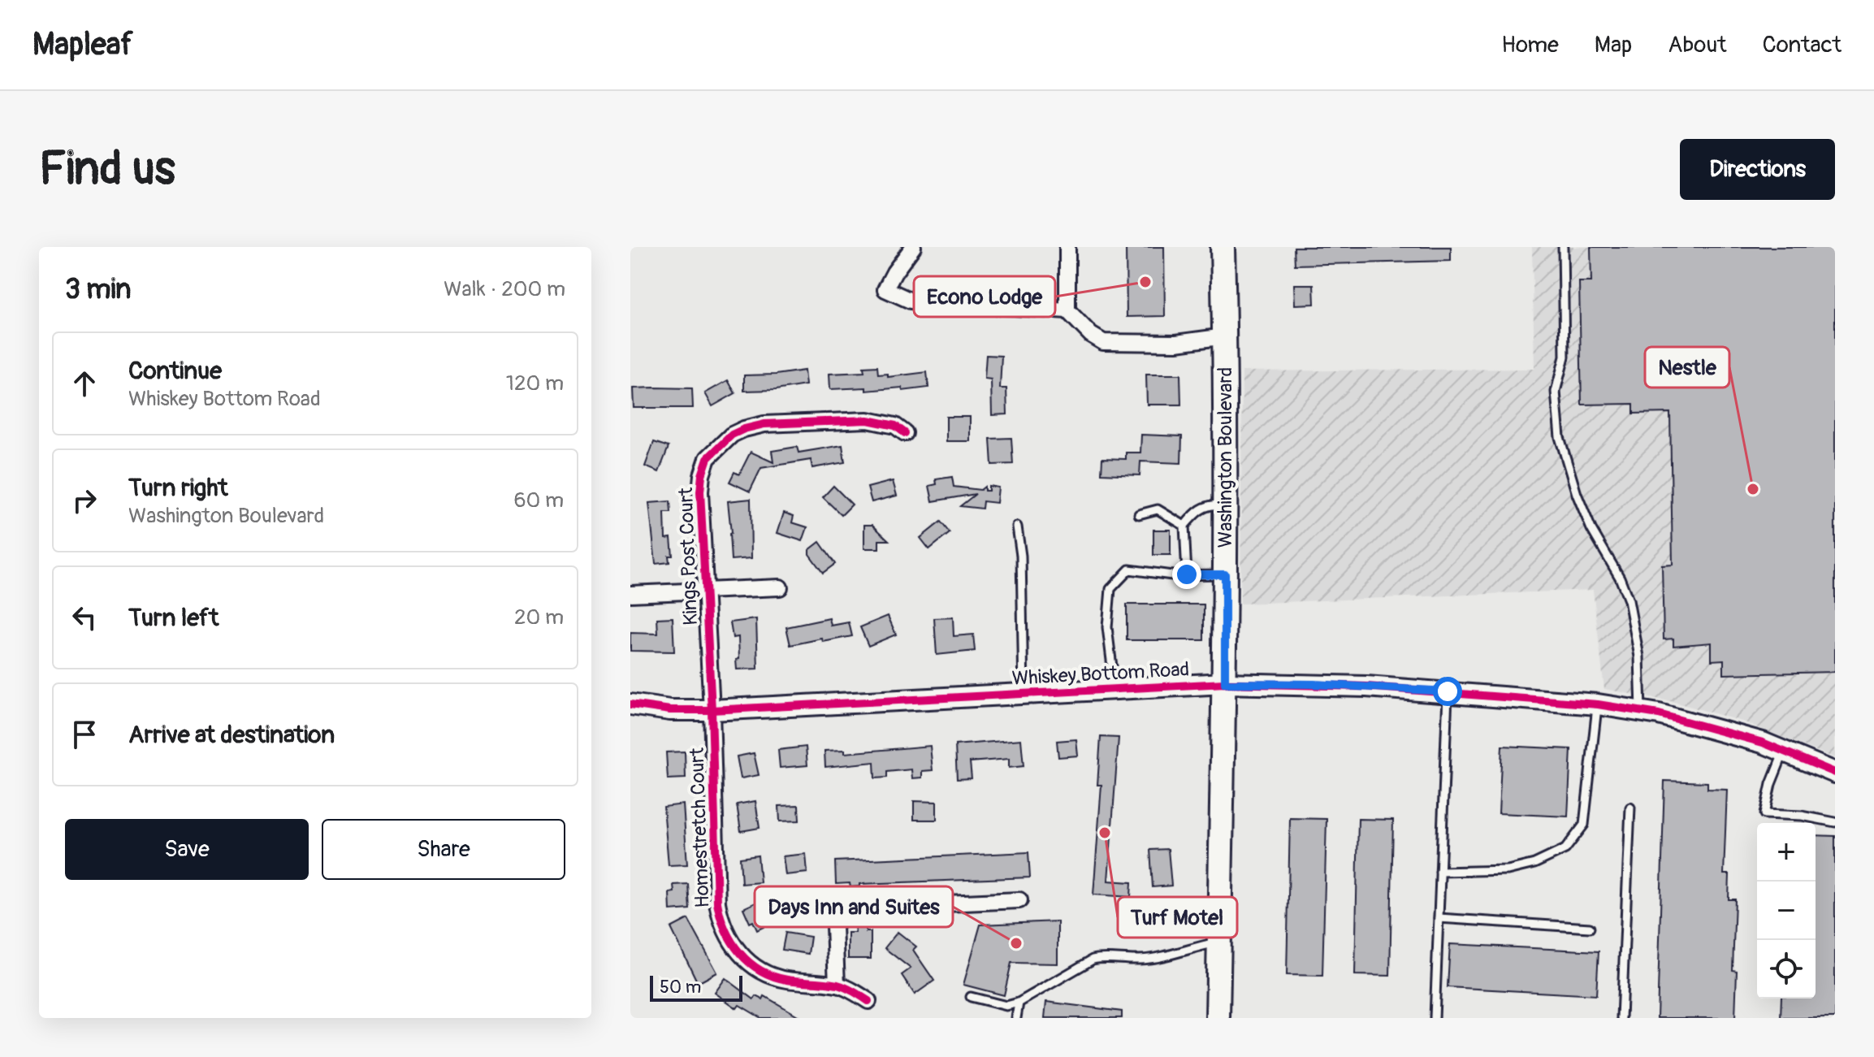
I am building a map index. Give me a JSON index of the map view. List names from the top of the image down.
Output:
{
  "streets": {
    "main road": ["Washington Boulevard"],
    "street": ["Kings Post Court", "Whiskey Bottom Road", "Homestretch Court"]
  },
  "crossings": [
    ["Washington Boulevard", "Whiskey Bottom Road"],
    ["Kings Post Court", "Whiskey Bottom Road"],
    ["Kings Post Court", "Homestretch Court"],
    ["Whiskey Bottom Road", "Homestretch Court"]
  ],
  "places": [
    "Econo Lodge",
    "Nestle",
    "Turf Motel",
    "Days Inn and Suites"
  ],
  "scale_bar": "50 m",
  "page": {
    "header": "Mapleaf",
    "nav": [
      "Home",
      "Map",
      "About",
      "Contact"
    ],
    "buttons": [
      "Directions",
      ["Save", "Share"]
    ],
    "title": "Find us",
    "heading": ["3 min", "Walk · 200 m"],
    "list": [
      ["Continue", "Whiskey Bottom Road", "120 m"],
      ["Turn right", "Washington Boulevard", "60 m"],
      ["Turn left", "20 m"],
      "Arrive at destination"
    ],
    "map_buttons": ["+", "−"],
    "scale": "50 m"
  }
}
